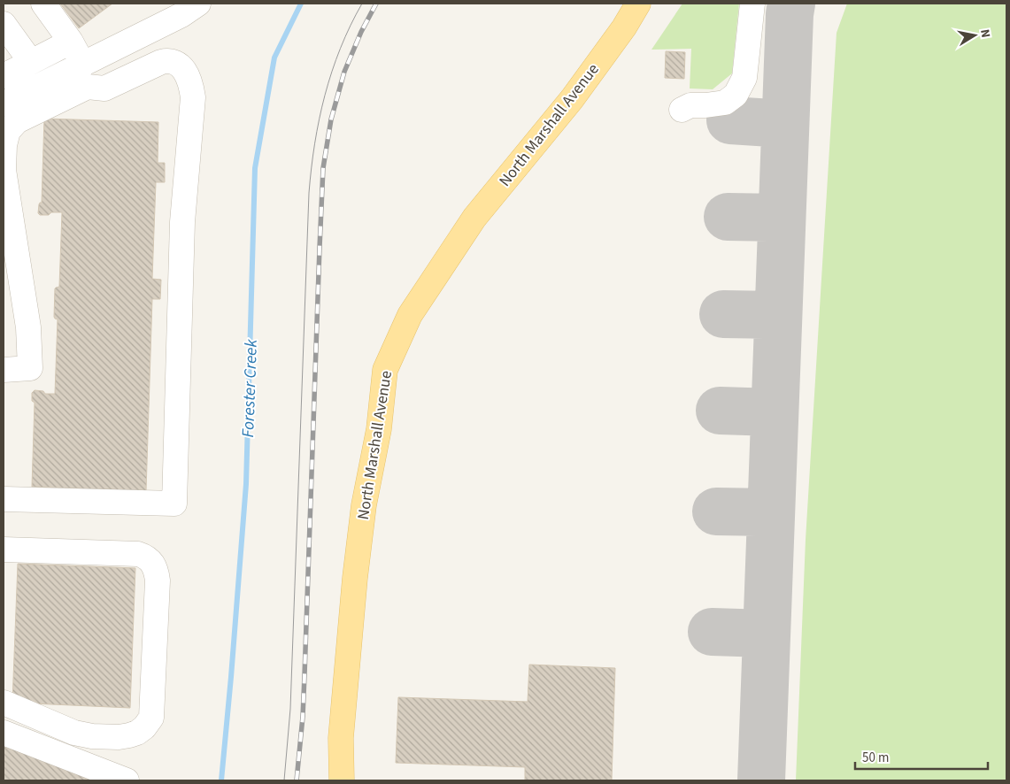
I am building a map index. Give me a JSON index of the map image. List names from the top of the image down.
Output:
{
  "streets": {
    "main road": ["North Marshall Avenue"]
  },
  "water": ["Forester Creek"],
  "scale_bar": "50 m",
  "north": "right"
}
